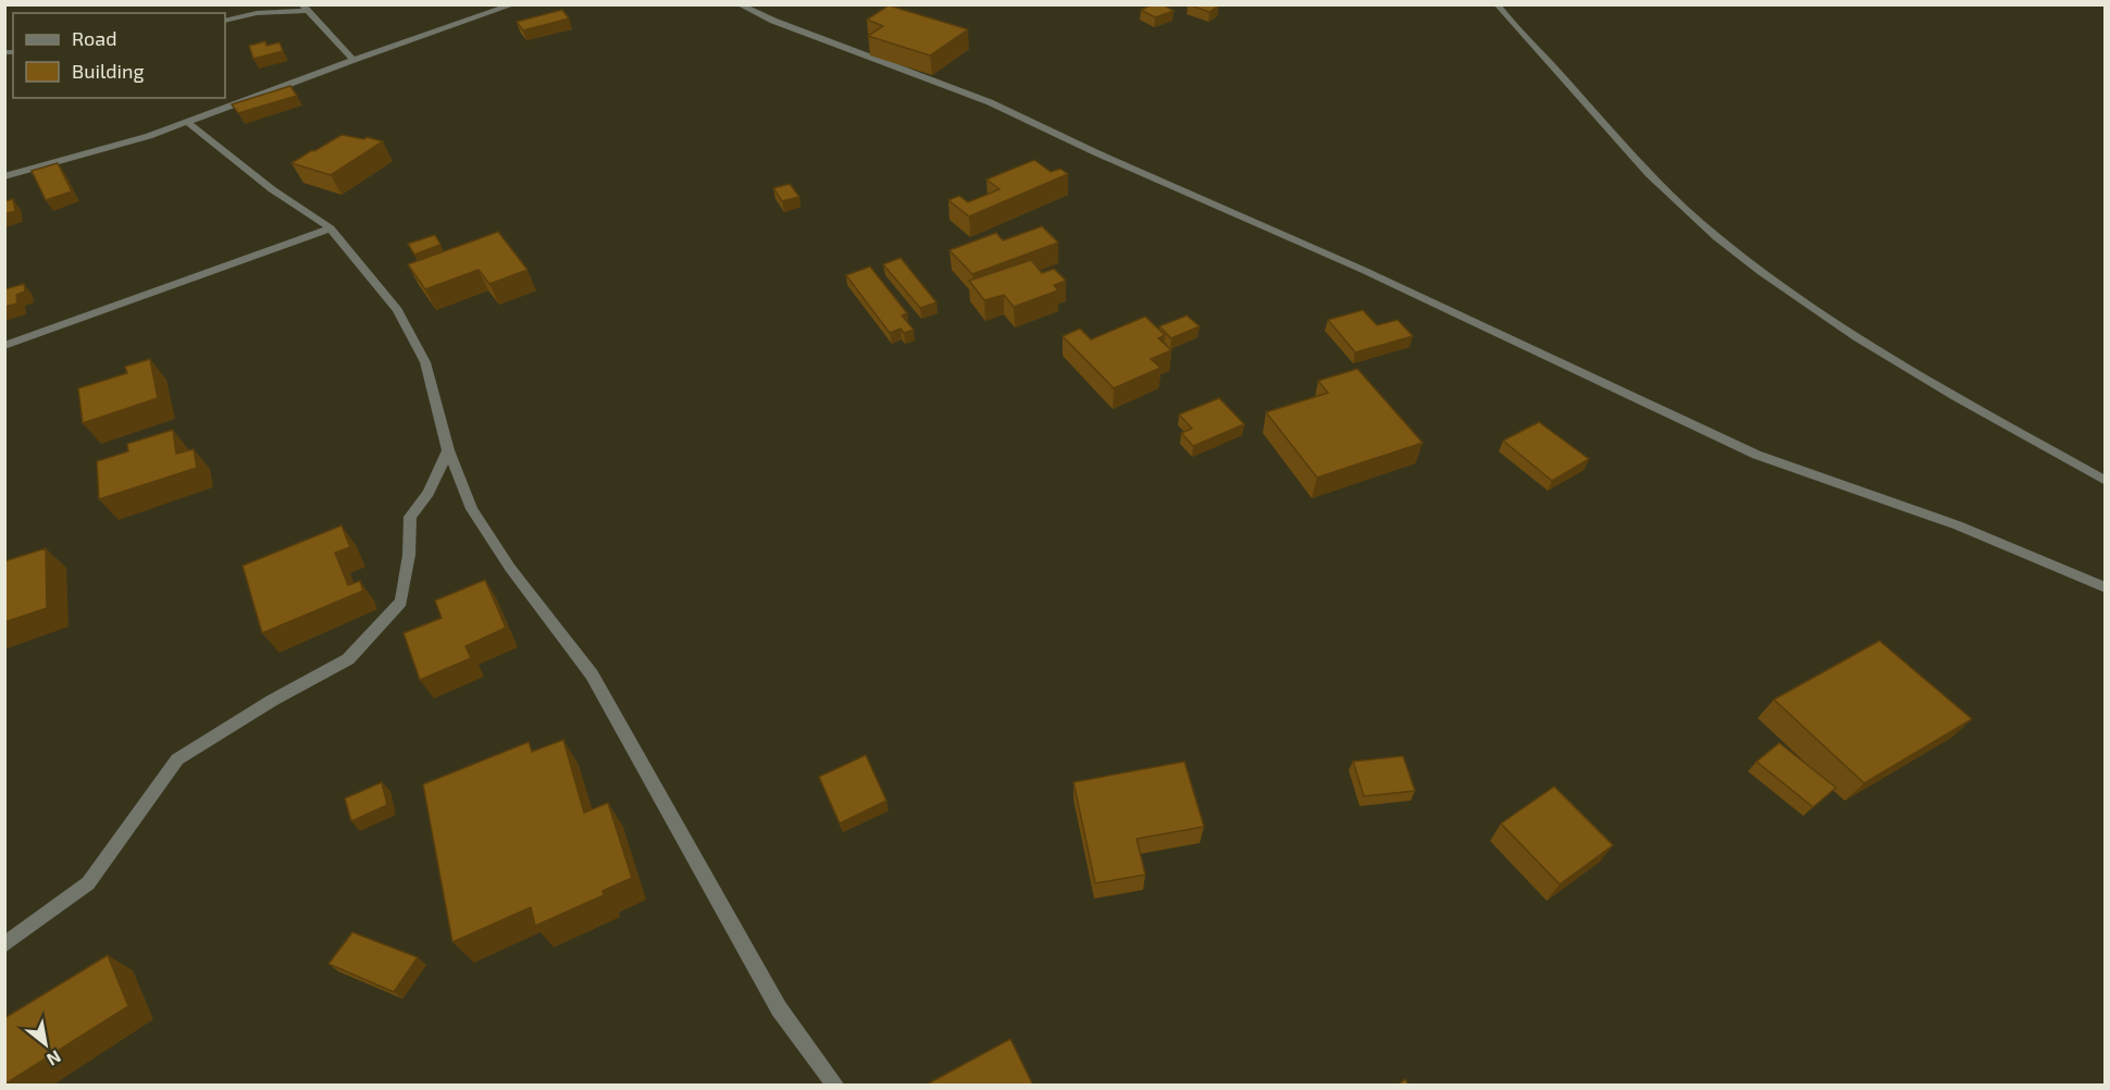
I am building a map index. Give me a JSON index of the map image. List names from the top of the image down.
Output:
{
  "legend": ["Road", "Building"],
  "north": "bottom right"
}
